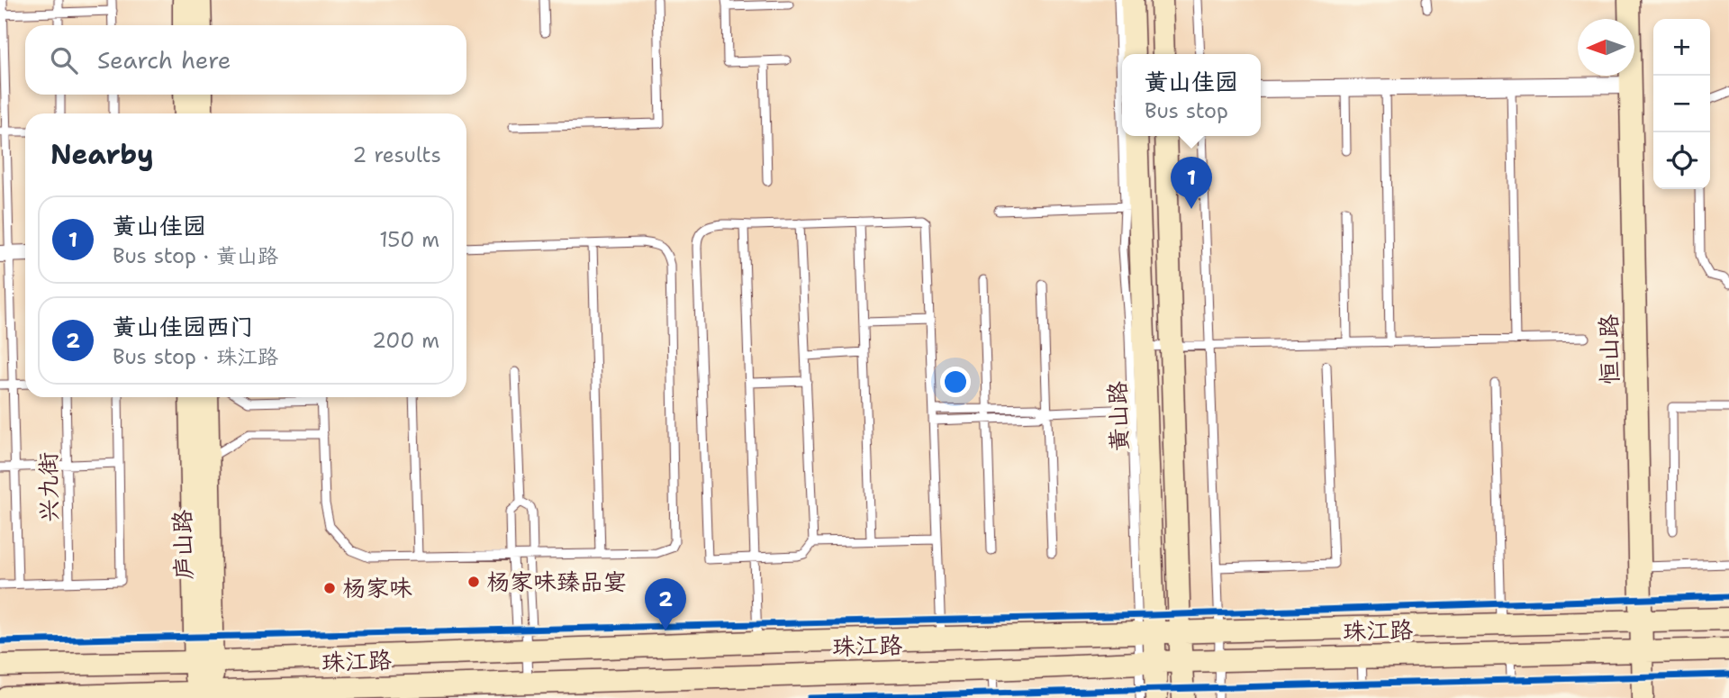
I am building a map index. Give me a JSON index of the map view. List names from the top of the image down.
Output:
{
  "streets": {
    "street": [
      "恒山路",
      "黄山路",
      "庐山路",
      "珠江路"
    ],
    "lane": ["兴九街"]
  },
  "crossings": [
    ["恒山路", "珠江路"],
    ["黄山路", "珠江路"],
    ["庐山路", "珠江路"]
  ],
  "places": ["杨家味臻品宴", "杨家味"],
  "north": "left",
  "page": {
    "map_buttons": ["+", "−"],
    "search": "Search here",
    "popup": ["黄山佳园", "Bus stop"],
    "heading": ["Nearby", "2 results"],
    "pins": ["1", "2"],
    "list": [
      {
        "mark": "1",
        "name": "黄山佳园",
        "note": "Bus stop · 黄山路",
        "value": "150 m"
      },
      {
        "mark": "2",
        "name": "黄山佳园西门",
        "note": "Bus stop · 珠江路",
        "value": "200 m"
      }
    ]
  }
}
